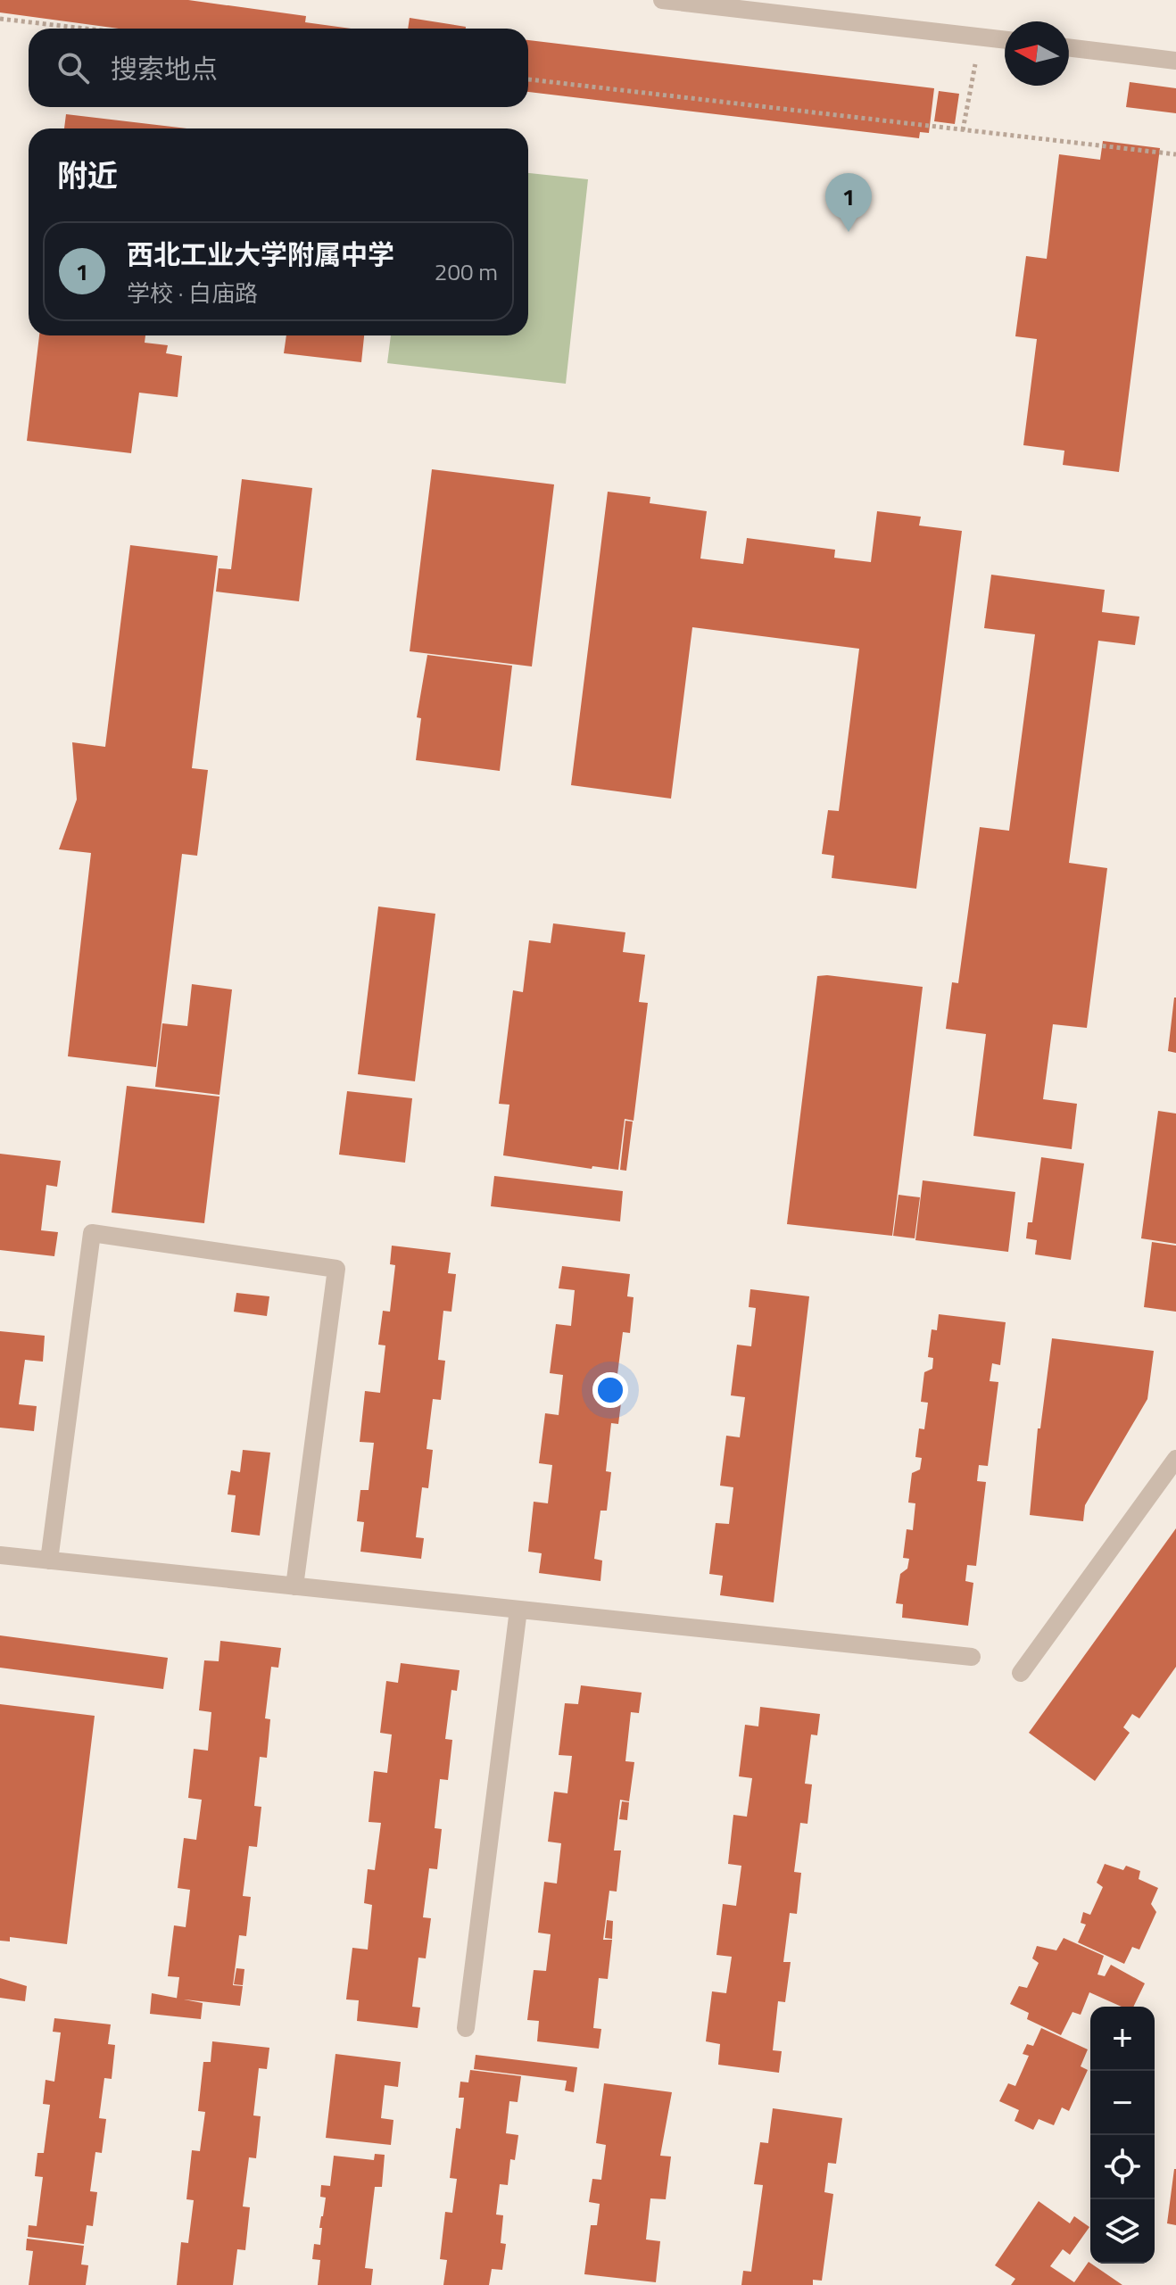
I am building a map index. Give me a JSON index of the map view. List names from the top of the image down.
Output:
{
  "north": "left",
  "page": {
    "search": "搜索地点",
    "heading": "附近",
    "pins": "1",
    "list": [
      {
        "mark": "1",
        "name": "西北工业大学附属中学",
        "note": "学校 · 白庙路",
        "value": "200 m"
      }
    ],
    "map_buttons": ["+", "−"]
  }
}
